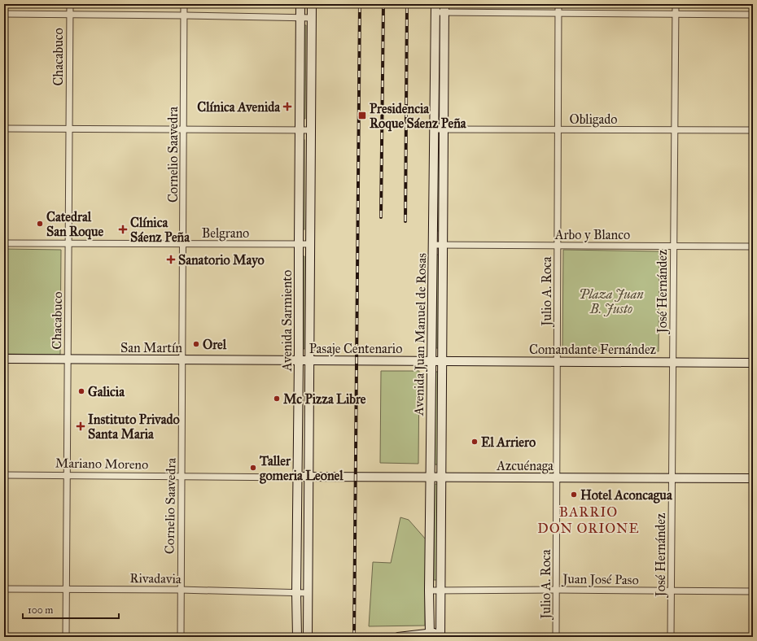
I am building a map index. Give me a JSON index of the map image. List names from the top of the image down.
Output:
{
  "streets": {
    "main road": [
      "Avenida Sarmiento",
      "Avenida Juan Manuel de Rosas",
      "San Martín",
      "Pasaje Centenario",
      "Comandante Fernández",
      "Azcuénaga"
    ],
    "street": [
      "Chacabuco",
      "Obligado",
      "Cornelio Saavedra",
      "Belgrano",
      "Arbo y Blanco",
      "Julio A. Roca",
      "José Hernández",
      "Mariano Moreno",
      "Rivadavia",
      "Juan José Paso"
    ]
  },
  "crossings": [
    ["Chacabuco", "Belgrano"],
    ["Chacabuco", "San Martín"],
    ["Chacabuco", "Mariano Moreno"],
    ["Chacabuco", "Rivadavia"],
    ["Obligado", "Julio A. Roca"],
    ["Obligado", "José Hernández"],
    ["Obligado", "Avenida Juan Manuel de Rosas"],
    ["Cornelio Saavedra", "Belgrano"],
    ["Cornelio Saavedra", "San Martín"],
    ["Cornelio Saavedra", "Mariano Moreno"],
    ["Cornelio Saavedra", "Rivadavia"],
    ["Belgrano", "Avenida Sarmiento"],
    ["Arbo y Blanco", "Julio A. Roca"],
    ["Arbo y Blanco", "José Hernández"],
    ["Arbo y Blanco", "Avenida Juan Manuel de Rosas"],
    ["Julio A. Roca", "Comandante Fernández"],
    ["Julio A. Roca", "Azcuénaga"],
    ["Julio A. Roca", "Juan José Paso"],
    ["José Hernández", "Comandante Fernández"],
    ["José Hernández", "Azcuénaga"],
    ["José Hernández", "Juan José Paso"],
    ["Avenida Sarmiento", "San Martín"],
    ["Avenida Sarmiento", "Pasaje Centenario"],
    ["Avenida Sarmiento", "Mariano Moreno"],
    ["Avenida Sarmiento", "Azcuénaga"],
    ["Avenida Sarmiento", "Rivadavia"],
    ["Avenida Juan Manuel de Rosas", "Pasaje Centenario"],
    ["Avenida Juan Manuel de Rosas", "Comandante Fernández"],
    ["Avenida Juan Manuel de Rosas", "Azcuénaga"],
    ["Avenida Juan Manuel de Rosas", "Juan José Paso"],
    ["San Martín", "Pasaje Centenario"],
    ["Pasaje Centenario", "Comandante Fernández"],
    ["Mariano Moreno", "Azcuénaga"]
  ],
  "districts": ["BARRIO DON ORIONE"],
  "parks": ["Plaza Juan B. Justo"],
  "places": {
    "health": [
      "Clínica Avenida",
      "Clínica Sáenz Peña",
      "Sanatorio Mayo",
      "Instituto Privado Santa Maria"
    ],
    "transit": ["Presidencia Roque Sáenz Peña"],
    "other": [
      "Catedral San Roque",
      "Orel",
      "Galicia",
      "Mc Pizza Libre",
      "El Arriero",
      "Taller gomeria Leonel",
      "Hotel Aconcagua"
    ]
  },
  "scale_bar": "100 m"
}
